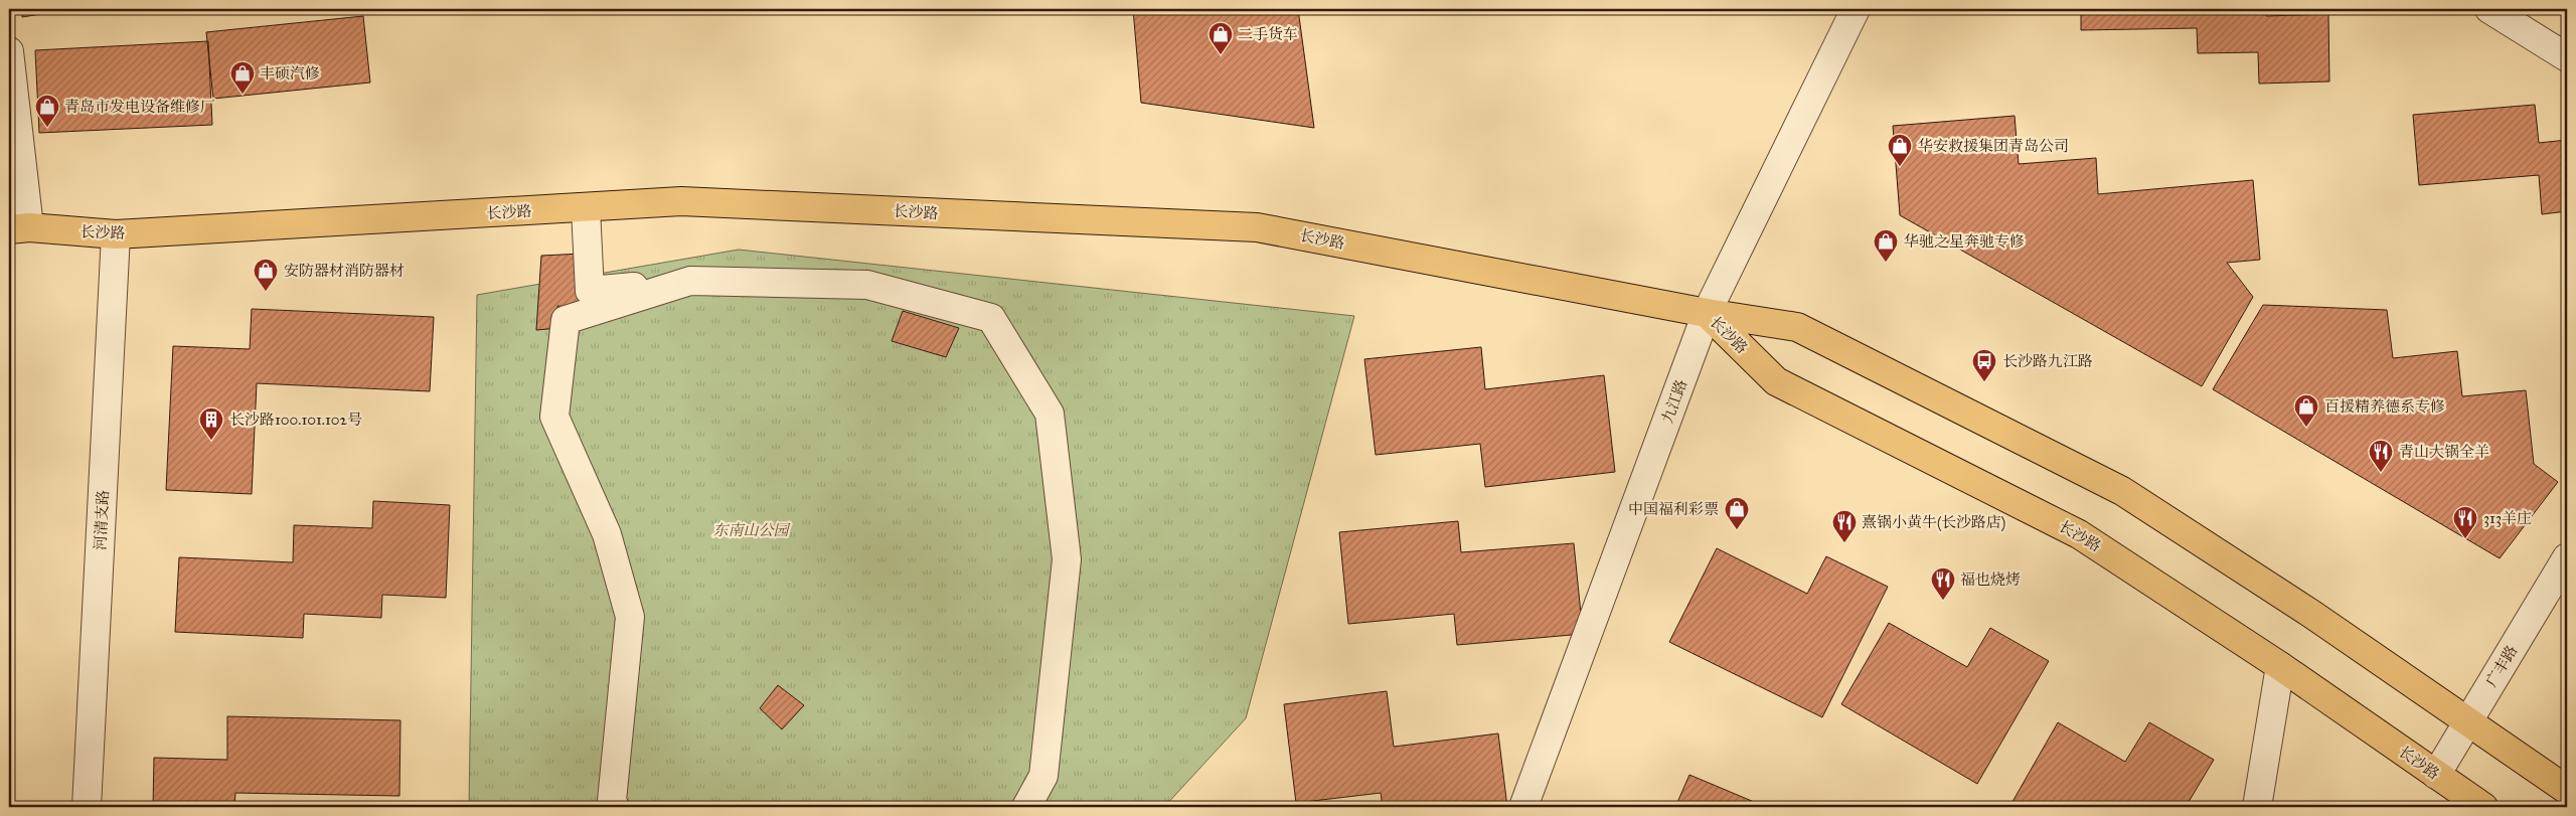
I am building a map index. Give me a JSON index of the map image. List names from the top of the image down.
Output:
{
  "streets": {
    "main road": ["长沙路"],
    "street": ["九江路", "河清支路", "广丰路"]
  },
  "crossings": [
    ["长沙路", "九江路"],
    ["长沙路", "河清支路"],
    ["长沙路", "广丰路"]
  ],
  "parks": ["东南山公园"],
  "places": {
    "shop": [
      "二手货车",
      "丰硕汽修",
      "青岛市发电设备维修厂",
      "华安救援集团青岛公司",
      "华驰之星奔驰专修",
      "安防器材消防器材",
      "百援精养德系专修",
      "中国福利彩票"
    ],
    "bus stop": ["长沙路九江路"],
    "building": ["长沙路100.101.102号"],
    "restaurant": [
      "青山大锅全羊",
      "313羊庄",
      "熹锅小黄牛(长沙路店)",
      "福也烧烤"
    ]
  }
}
